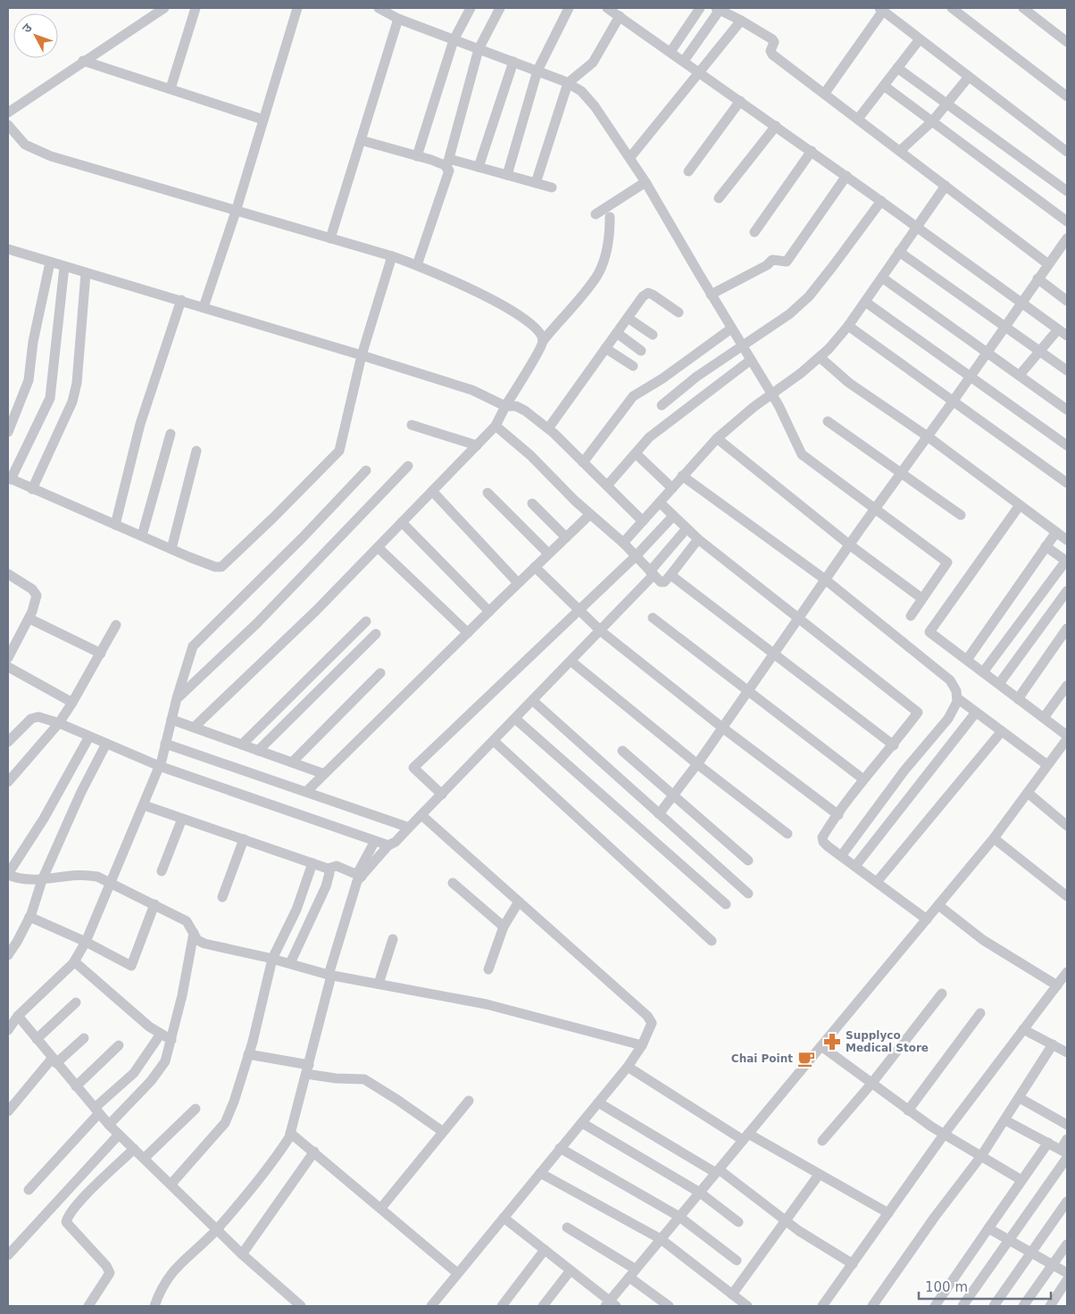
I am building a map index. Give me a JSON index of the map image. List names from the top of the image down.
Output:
{
  "places": {
    "pharmacy": ["Supplyco Medical Store"],
    "cafe": ["Chai Point"]
  },
  "scale_bar": "100 m",
  "north": "top left"
}
